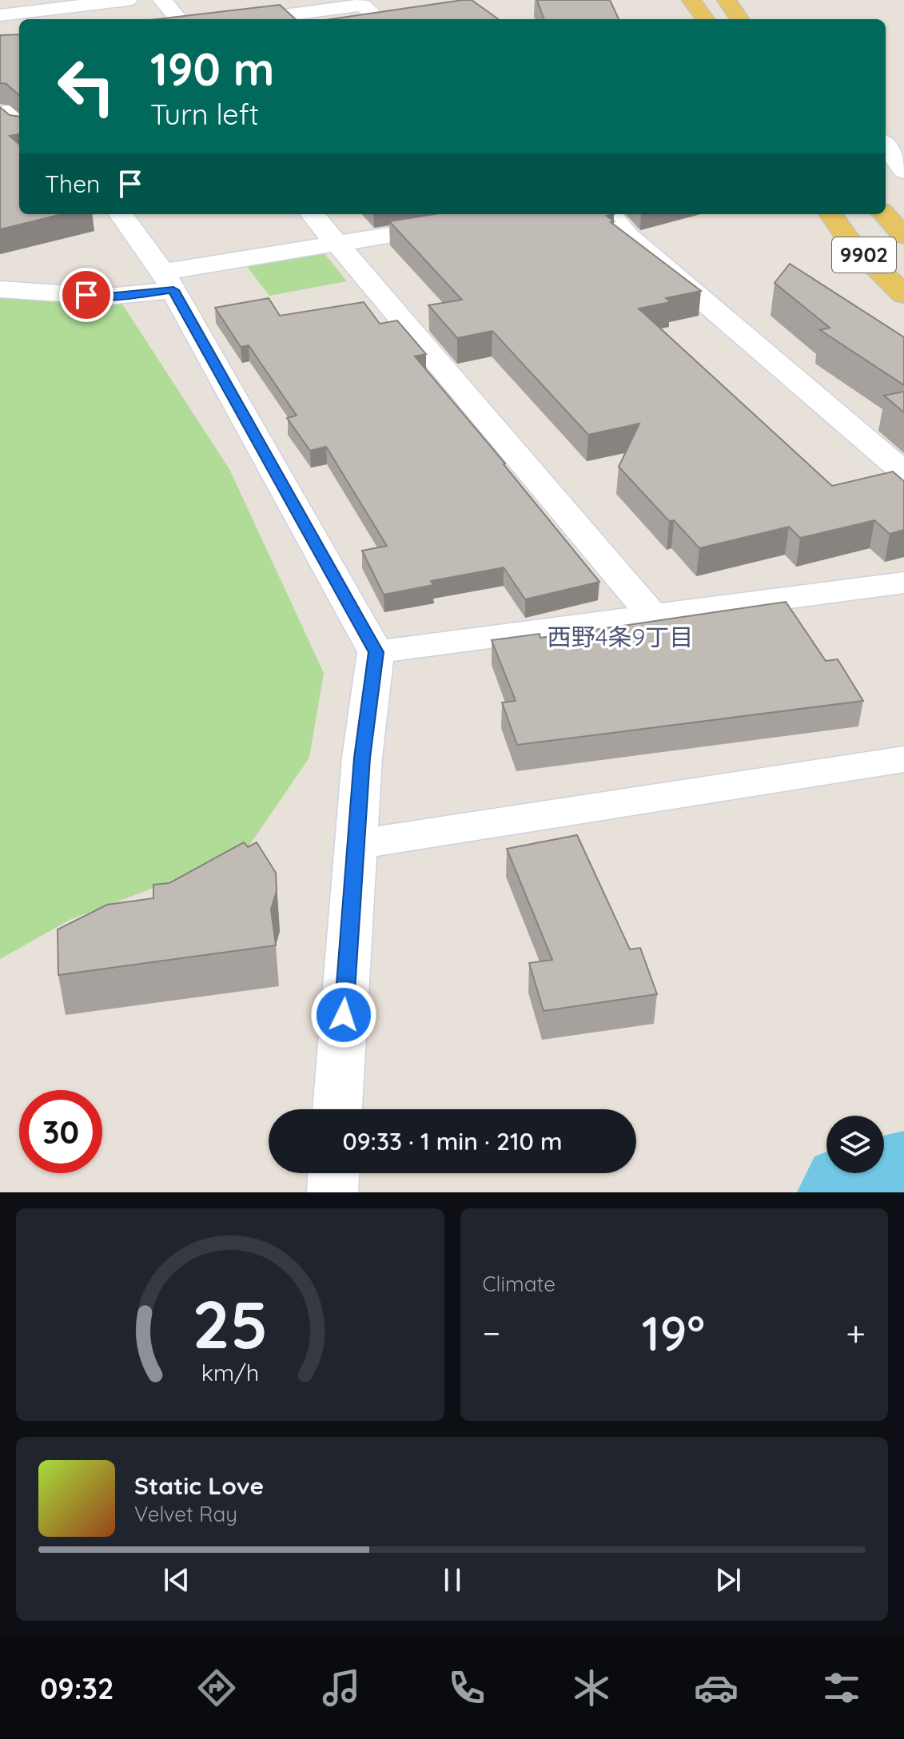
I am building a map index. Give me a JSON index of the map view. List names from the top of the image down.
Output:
{
  "streets": {
    "main road": ["9902"]
  },
  "districts": ["西野4条9丁目"],
  "page": {
    "turn": ["190 m", "Turn left"],
    "then": "Then",
    "limit": "30",
    "trip": "09:33 · 1 min · 210 m",
    "tile": "Climate",
    "heat": ["−", "19°", "+"],
    "song": ["Static Love", "Velvet Ray"],
    "tabs": "09:32",
    "gauge": ["25", "km/h"]
  }
}
